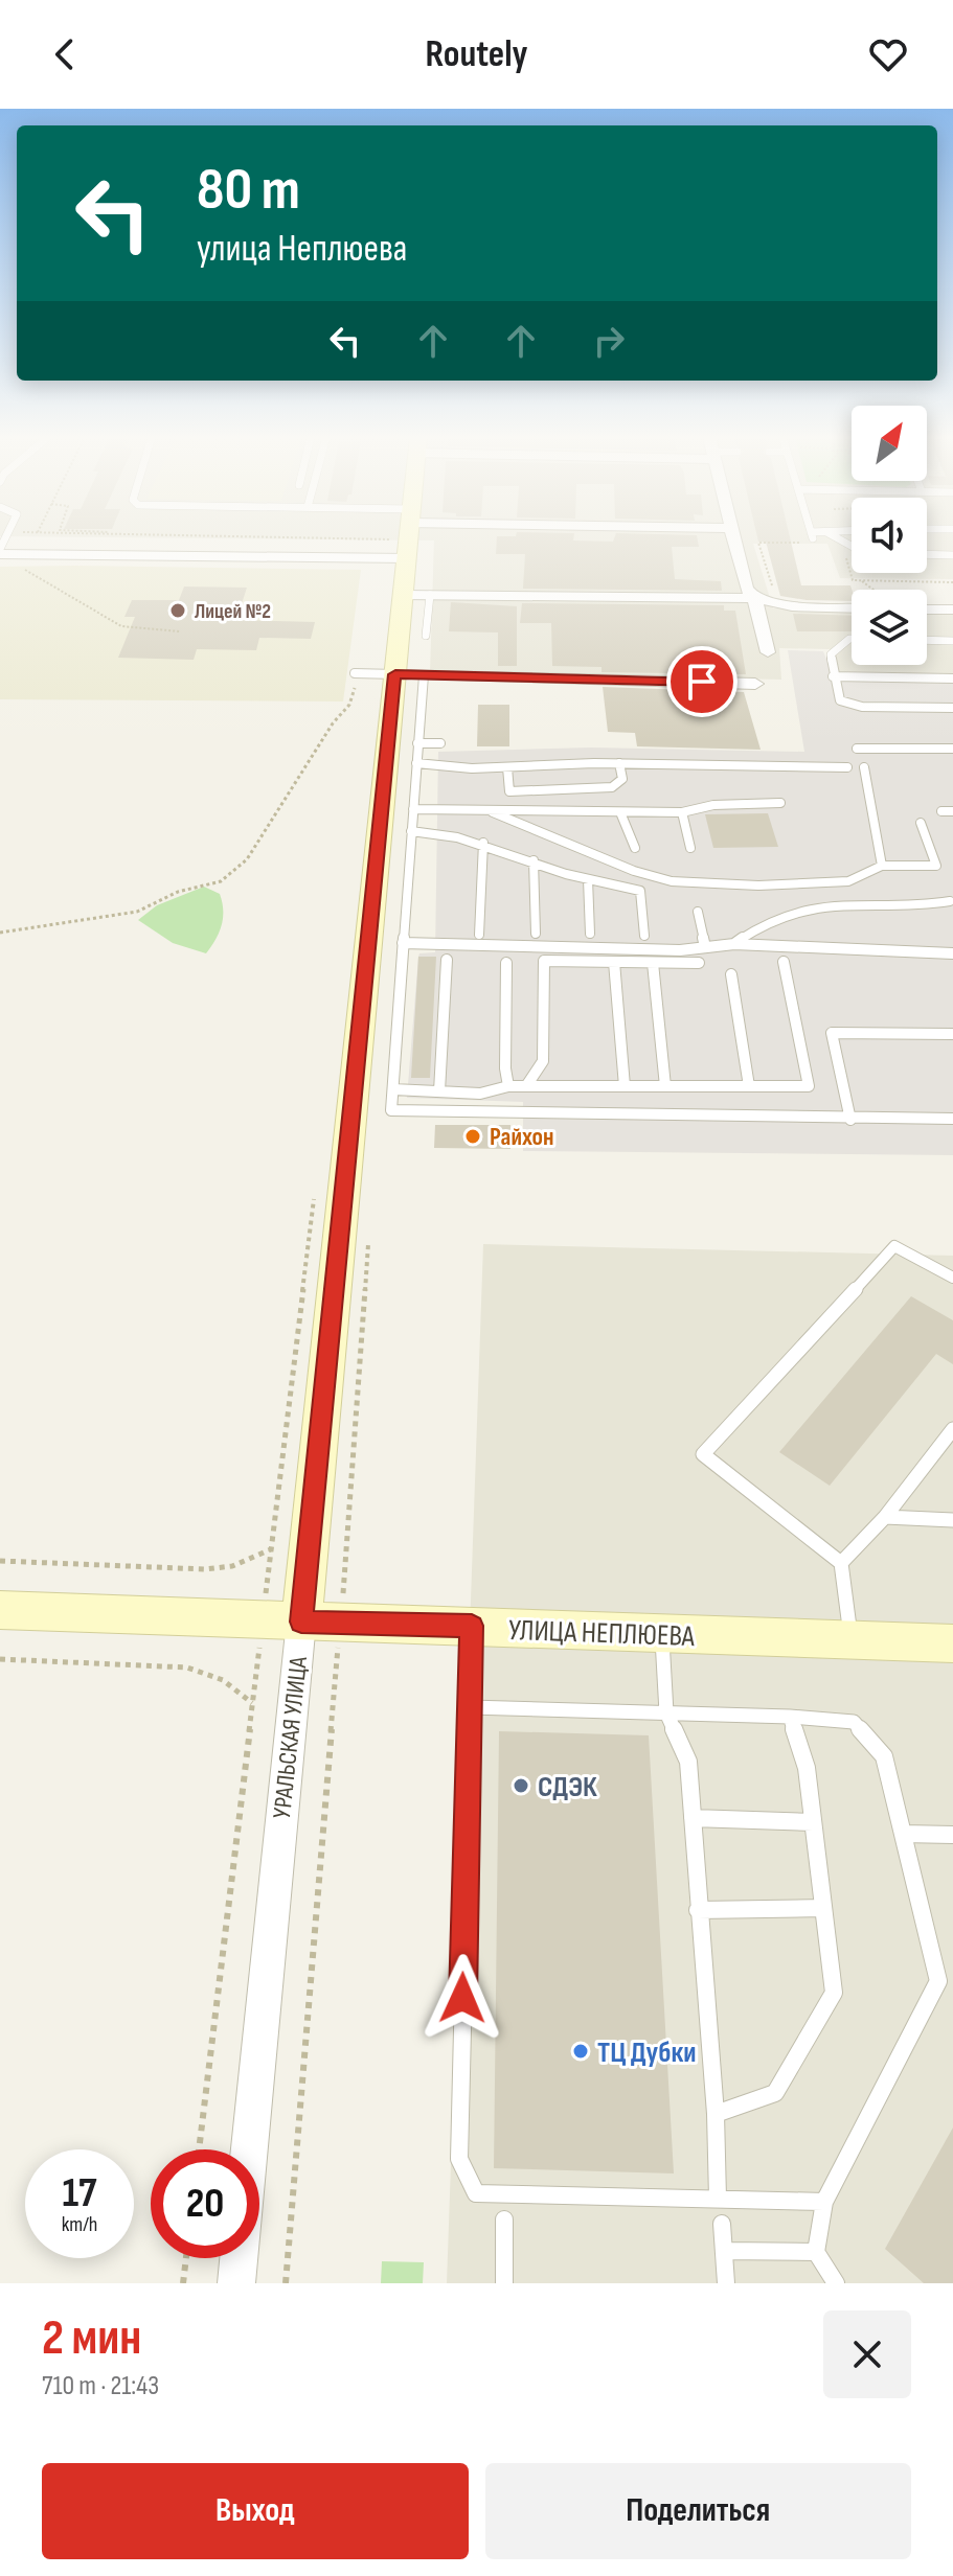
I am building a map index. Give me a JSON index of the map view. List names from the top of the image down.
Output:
{
  "streets": {
    "street": ["УЛИЦА НЕПЛЮЕВА", "УРАЛЬСКАЯ УЛИЦА"]
  },
  "crossings": [
    ["УЛИЦА НЕПЛЮЕВА", "УРАЛЬСКАЯ УЛИЦА"]
  ],
  "places": [
    "Лицей №2",
    "Райхон",
    "СДЭК",
    "ТЦ Дубки"
  ],
  "north": "top right",
  "page": {
    "header": "Routely",
    "turn": ["80 m", "улица Неплюева"],
    "speed": "17 km/h",
    "limit": "20",
    "heading": ["2 мин", "710 m · 21:43"],
    "buttons": ["Выход", "Поделиться"]
  }
}
